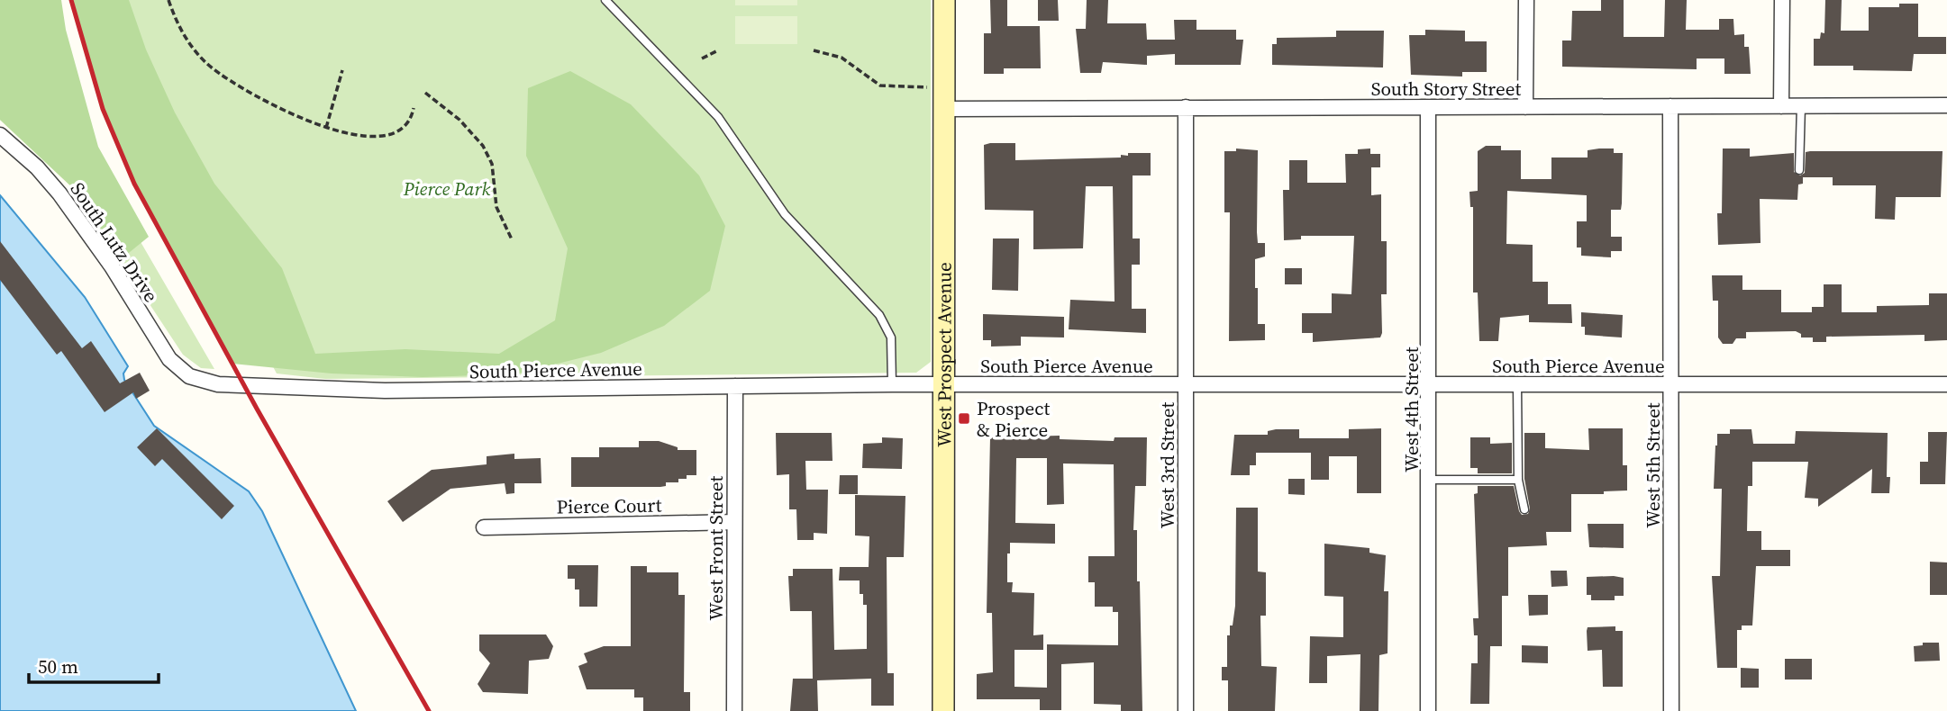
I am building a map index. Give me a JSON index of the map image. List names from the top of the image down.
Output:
{
  "streets": {
    "main road": ["West Prospect Avenue"],
    "street": [
      "South Story Street",
      "South Lutz Drive",
      "South Pierce Avenue",
      "West 4th Street",
      "West 3rd Street",
      "West 5th Street",
      "Pierce Court",
      "West Front Street"
    ]
  },
  "crossings": [
    ["South Story Street", "West Prospect Avenue"],
    ["South Story Street", "West 4th Street"],
    ["South Story Street", "West 3rd Street"],
    ["South Story Street", "West 5th Street"],
    ["South Lutz Drive", "South Pierce Avenue"],
    ["West Prospect Avenue", "South Pierce Avenue"],
    ["South Pierce Avenue", "West 4th Street"],
    ["South Pierce Avenue", "West 3rd Street"],
    ["South Pierce Avenue", "West 5th Street"],
    ["South Pierce Avenue", "West Front Street"],
    ["Pierce Court", "West Front Street"]
  ],
  "parks": ["Pierce Park"],
  "places": {
    "transit": ["Prospect & Pierce"]
  },
  "scale_bar": "50 m"
}
